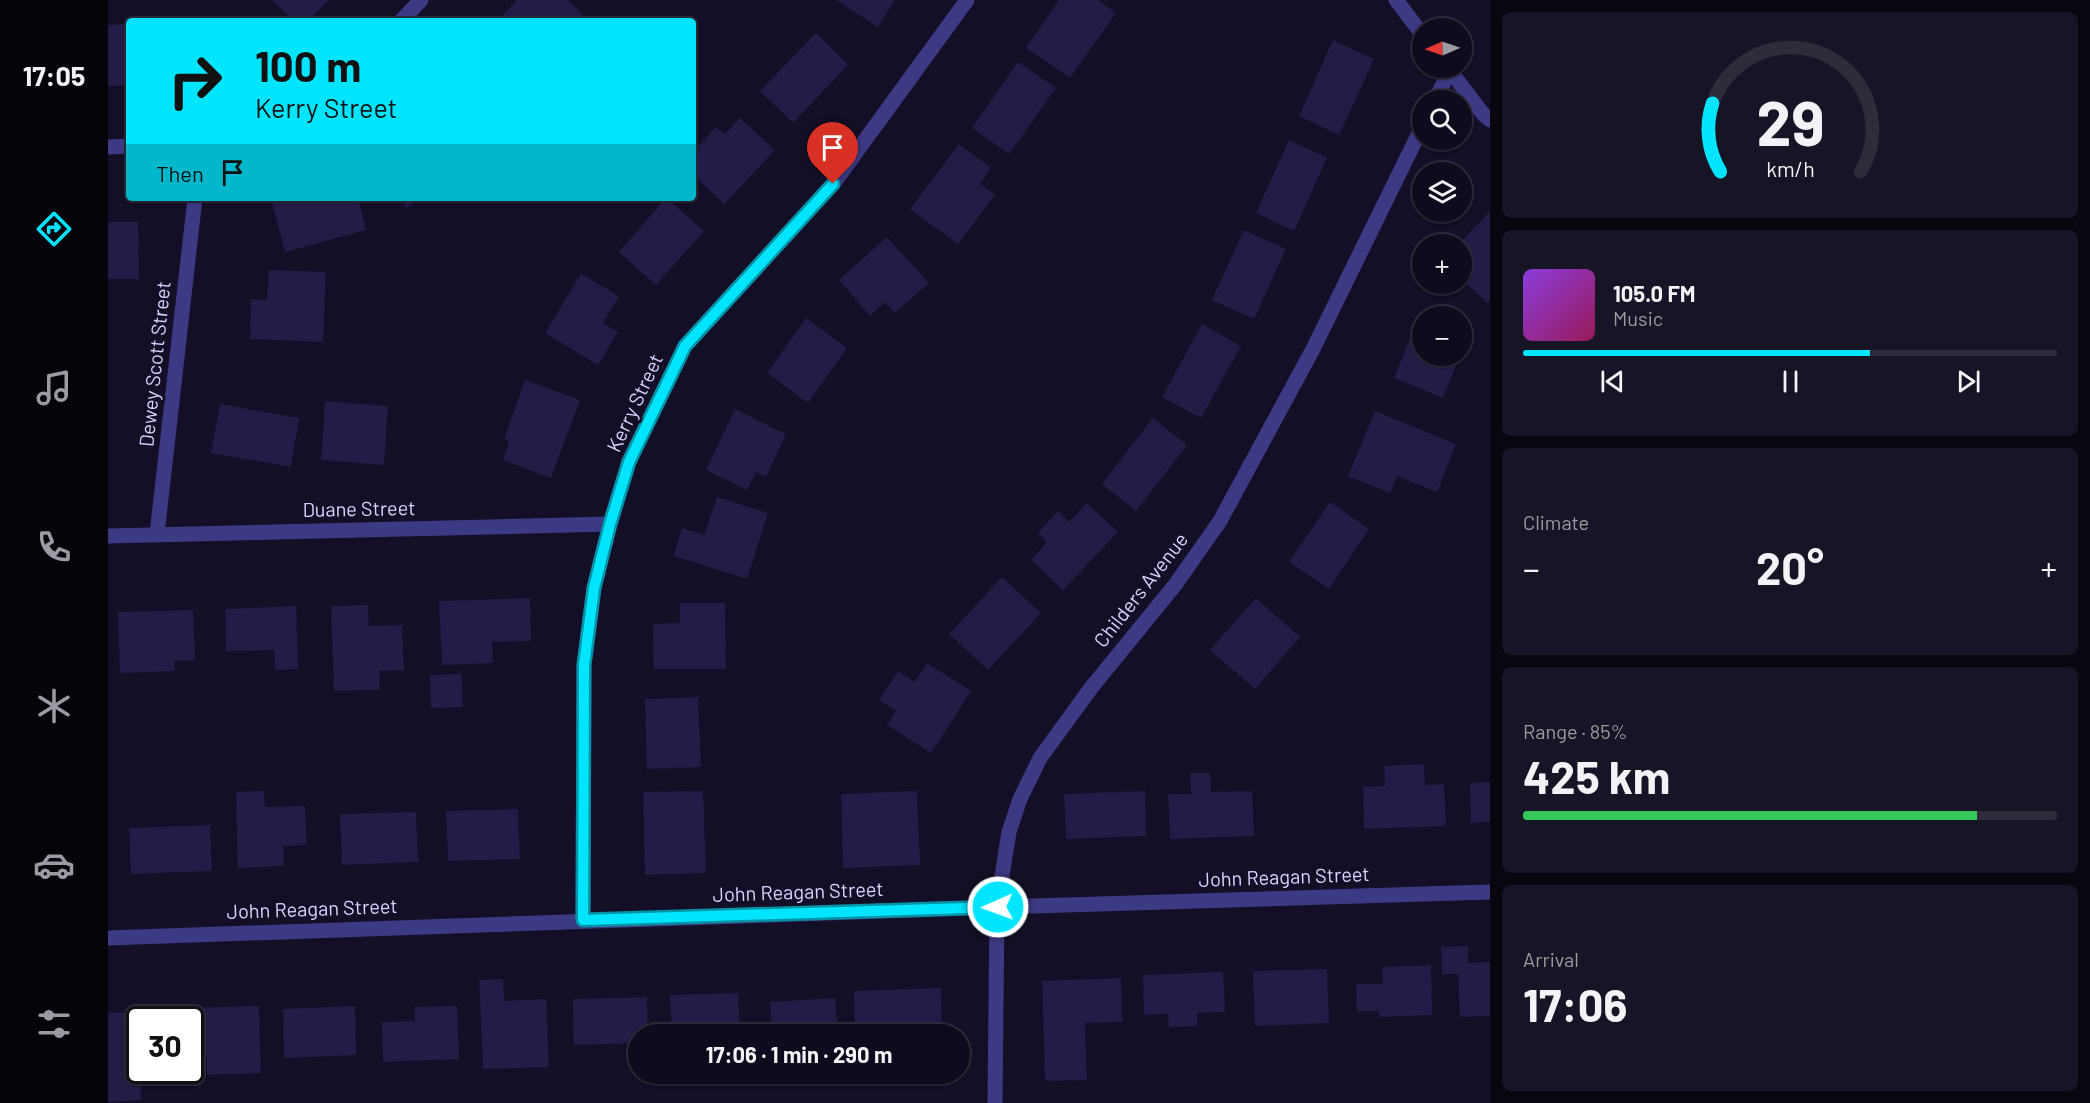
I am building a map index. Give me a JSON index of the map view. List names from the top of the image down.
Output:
{
  "streets": {
    "street": [
      "Dewey Scott Street",
      "Kerry Street",
      "Duane Street",
      "Childers Avenue",
      "John Reagan Street"
    ]
  },
  "crossings": [
    ["Dewey Scott Street", "Duane Street"],
    ["Kerry Street", "Duane Street"],
    ["Kerry Street", "John Reagan Street"],
    ["Childers Avenue", "John Reagan Street"]
  ],
  "north": "left",
  "page": {
    "tabs": "17:05",
    "map_buttons": ["+", "−"],
    "turn": ["100 m", "Kerry Street"],
    "then": "Then",
    "song": ["105.0 FM", "Music"],
    "tile": [
      "Climate",
      ["Range · 85%", "425 km"],
      ["Arrival", "17:06"]
    ],
    "heat": ["−", "20°", "+"],
    "limit": "30",
    "trip": "17:06 · 1 min · 290 m",
    "gauge": ["29", "km/h"]
  }
}
